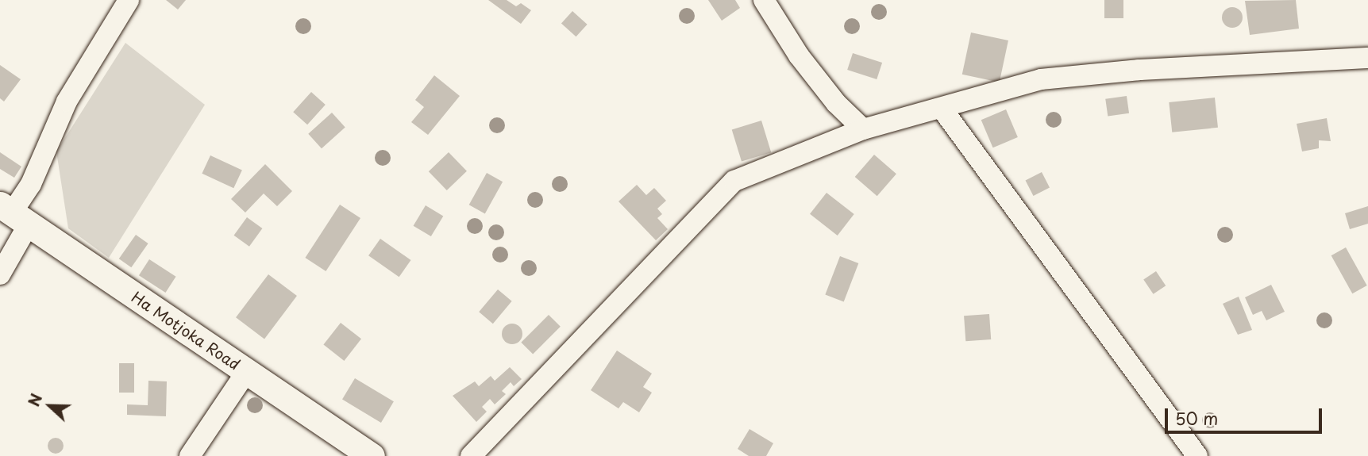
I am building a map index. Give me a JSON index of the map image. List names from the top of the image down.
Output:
{
  "streets": {
    "street": ["Ha Motjoka Road"]
  },
  "scale_bar": "50 m",
  "north": "left"
}
